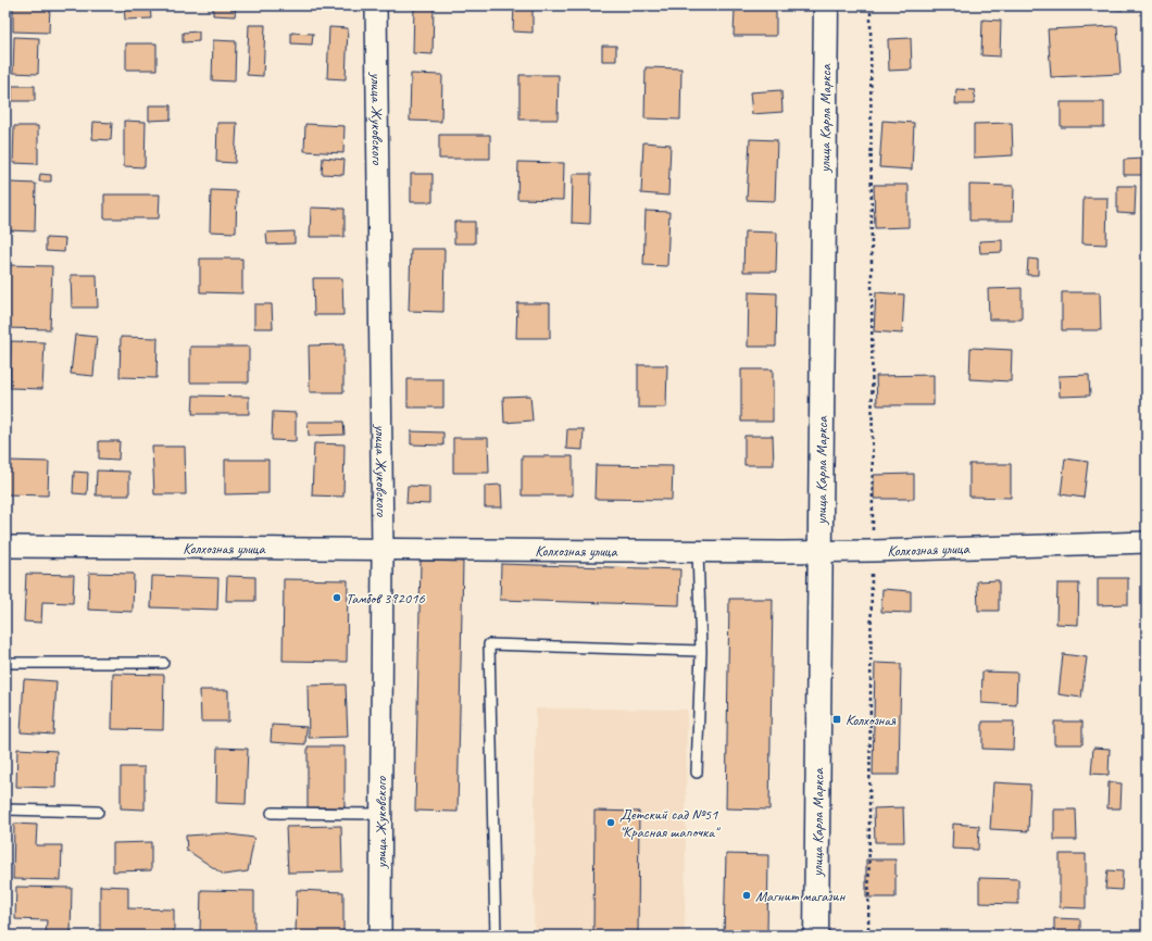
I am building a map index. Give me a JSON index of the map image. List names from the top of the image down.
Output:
{
  "streets": {
    "main road": ["улица Карла Маркса"],
    "street": ["улица Жуковского", "Колхозная улица"]
  },
  "crossings": [
    ["улица Жуковского", "Колхозная улица"],
    ["улица Карла Маркса", "Колхозная улица"]
  ],
  "places": {
    "other": ["Тамбов 392016", "Детский сад №51 \"Красная шапочка\"", "Магнит магазин"],
    "transit": ["Колхозная"]
  }
}
